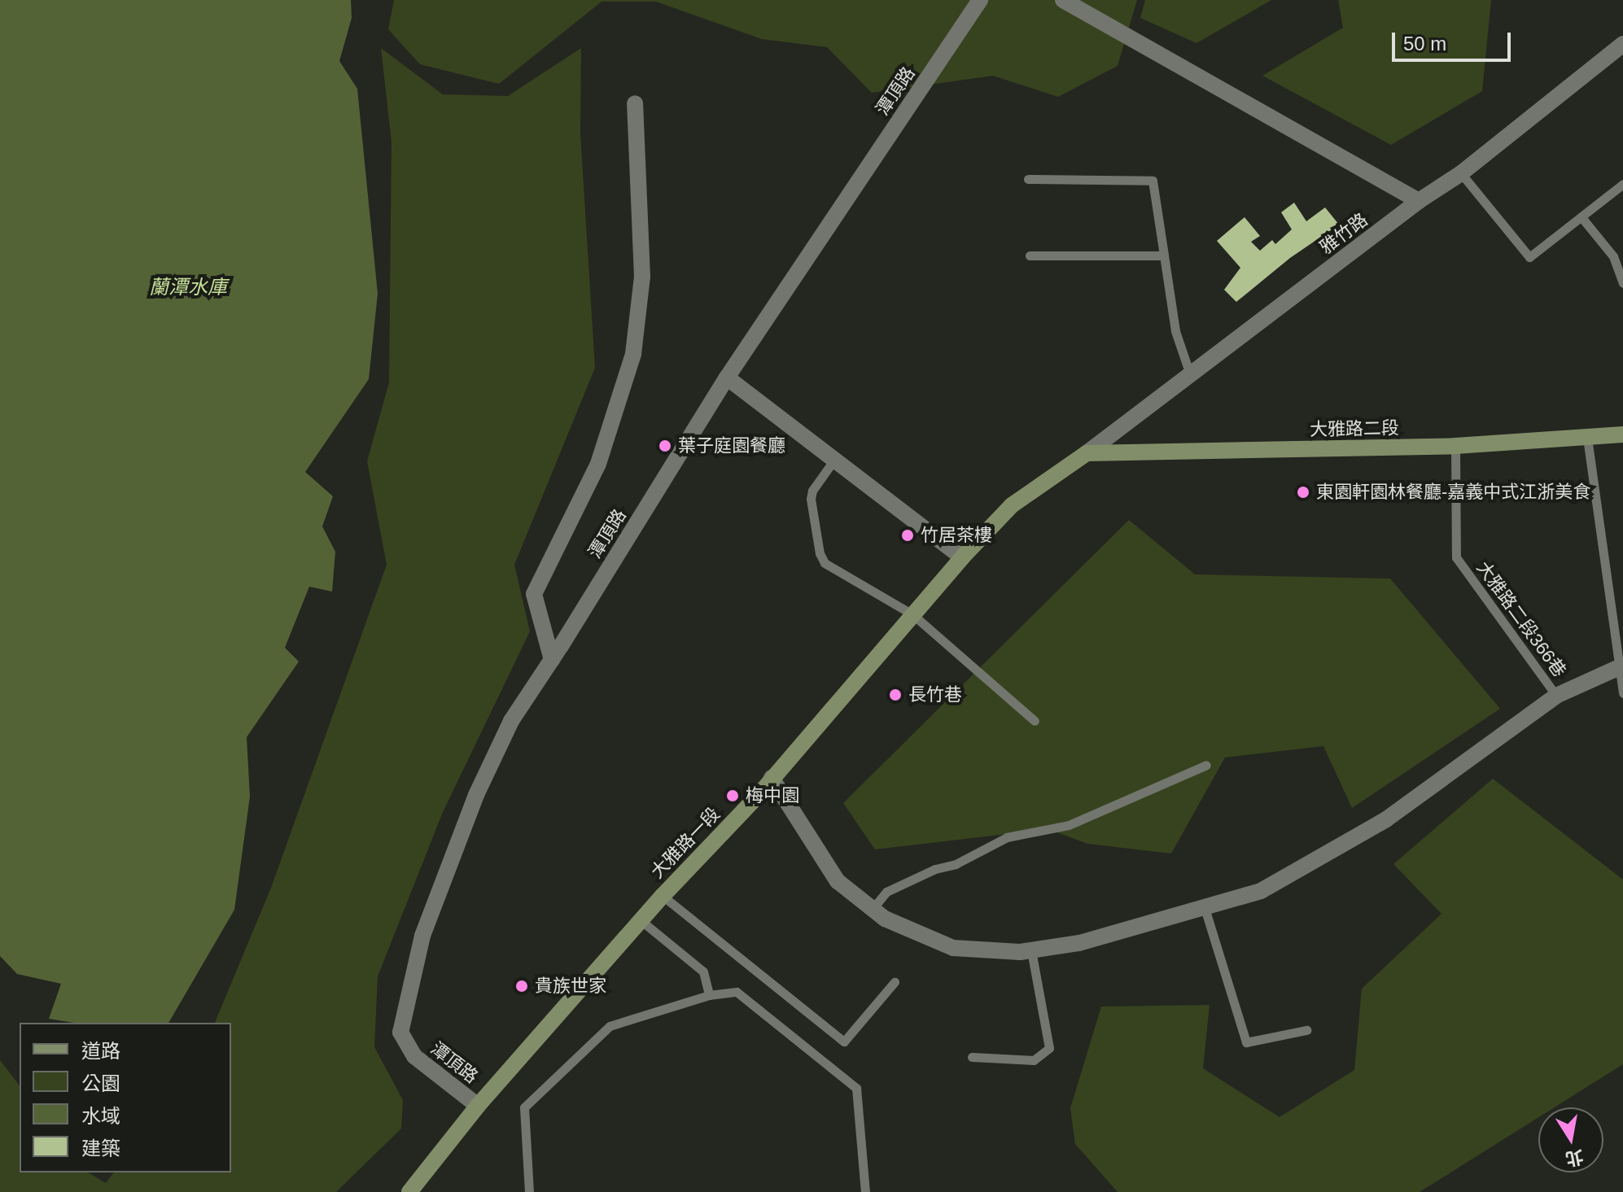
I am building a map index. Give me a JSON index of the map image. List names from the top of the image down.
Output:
{
  "streets": {
    "main road": ["大雅路二段", "大雅路一段"],
    "street": ["潭頂路", "雅竹路"],
    "lane": ["大雅路二段366巷"]
  },
  "crossings": [
    ["潭頂路", "大雅路一段"],
    ["雅竹路", "大雅路二段"],
    ["雅竹路", "大雅路一段"],
    ["大雅路二段", "大雅路二段366巷"],
    ["大雅路二段", "大雅路一段"]
  ],
  "water": ["蘭潭水庫"],
  "places": [
    "葉子庭園餐廳",
    "東園軒園林餐廳-嘉義中式江浙美食",
    "竹居茶樓",
    "長竹巷",
    "梅中園",
    "貴族世家"
  ],
  "legend": [
    "道路",
    "公園",
    "水域",
    "建築"
  ],
  "scale_bar": "50 m",
  "north": "bottom"
}
